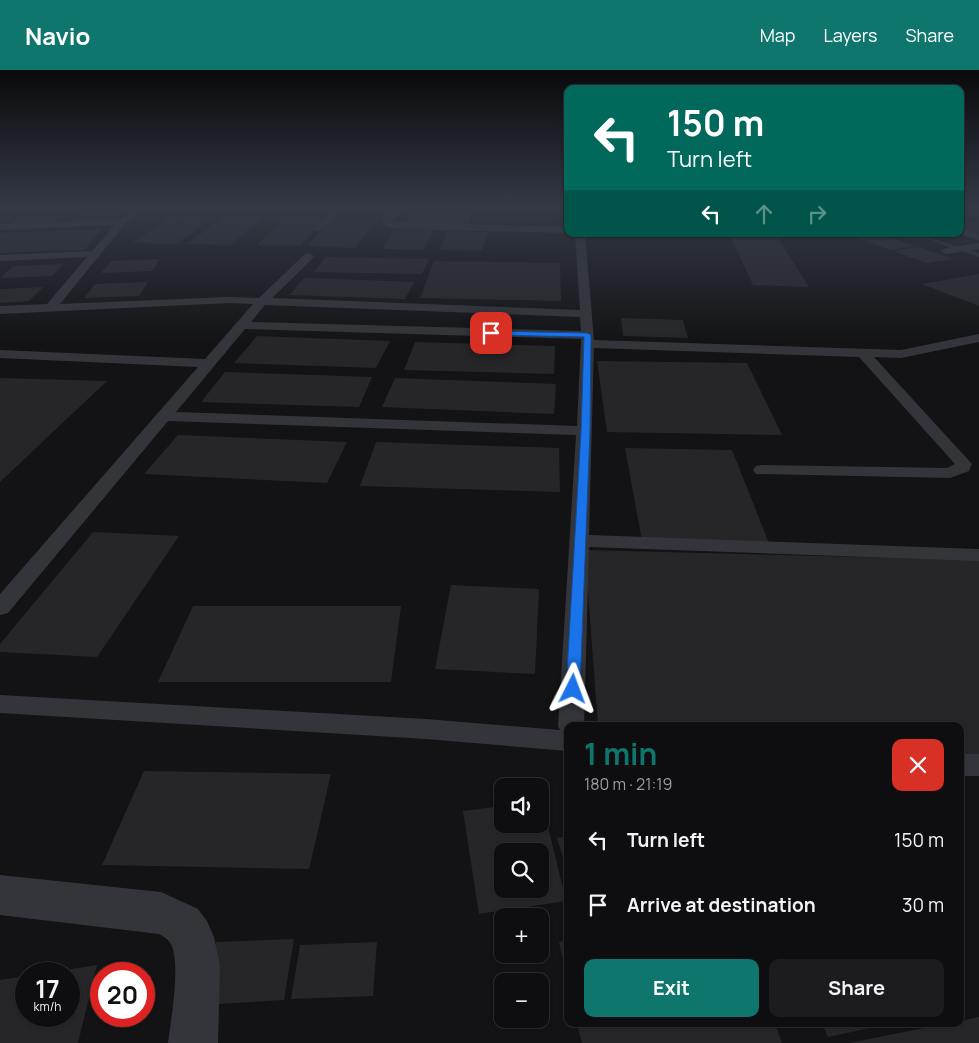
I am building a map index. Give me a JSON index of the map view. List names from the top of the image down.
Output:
{
  "page": {
    "header": "Navio",
    "nav": ["Map", "Layers", "Share"],
    "turn": ["150 m", "Turn left"],
    "heading": ["1 min", "180 m · 21:19"],
    "map_buttons": ["+", "−"],
    "list": [
      {
        "name": "Turn left",
        "value": "150 m"
      },
      {
        "name": "Arrive at destination",
        "value": "30 m"
      }
    ],
    "buttons": ["Exit", "Share"],
    "speed": "17 km/h",
    "limit": "20"
  }
}
